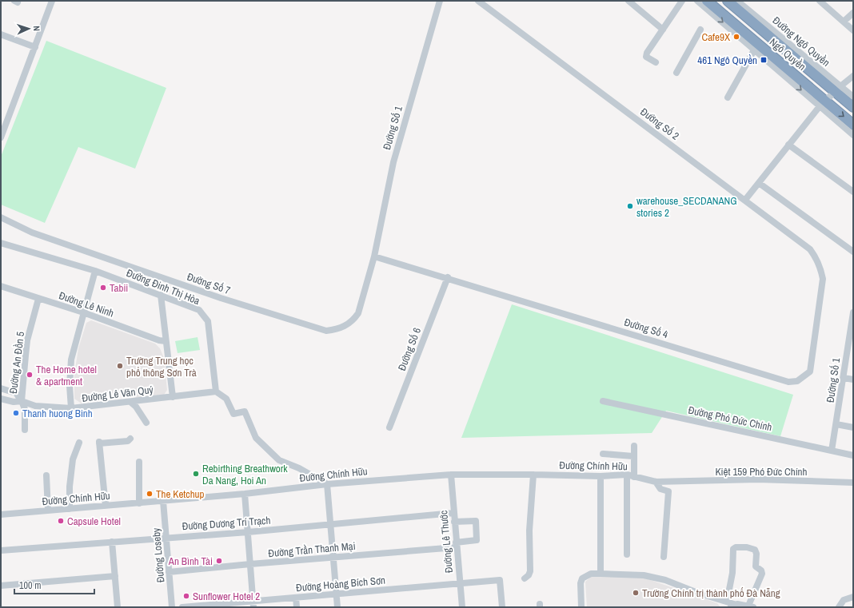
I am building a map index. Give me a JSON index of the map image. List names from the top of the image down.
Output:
{
  "streets": {
    "highway": ["Ngô Quyền"],
    "street": [
      "Đường Ngô Quyền",
      "Đường Số 2",
      "Đường Số 1",
      "Đường Số 7",
      "Đường Đinh Thị Hòa",
      "Đường Lê Ninh",
      "Đường Số 4",
      "Đường Số 6",
      "Đường An Đồn 5",
      "Đường Lê Văn Quý",
      "Đường Phó Đức Chính",
      "Đường Chính Hữu",
      "Kiệt 159 Phó Đức Chính",
      "Đường Dương Trí Trạch",
      "Đường Lê Thước",
      "Đường Trần Thanh Mại",
      "Đường Loseby",
      "Đường Hoàng Bích Sơn"
    ]
  },
  "crossings": [
    ["Đường Ngô Quyền", "Ngô Quyền"],
    ["Đường Số 2", "Đường Số 4"],
    ["Đường Số 1", "Đường Số 7"],
    ["Đường Số 1", "Đường Số 4"],
    ["Đường Số 1", "Đường Phó Đức Chính"],
    ["Đường Số 7", "Đường Số 4"],
    ["Đường Đinh Thị Hòa", "Đường Lê Văn Quý"],
    ["Đường Lê Ninh", "Đường An Đồn 5"],
    ["Đường Số 4", "Đường Số 6"],
    ["Đường An Đồn 5", "Đường Lê Văn Quý"],
    ["Đường Chính Hữu", "Kiệt 159 Phó Đức Chính"],
    ["Đường Chính Hữu", "Đường Lê Thước"],
    ["Đường Chính Hữu", "Đường Loseby"],
    ["Đường Dương Trí Trạch", "Đường Lê Thước"],
    ["Đường Dương Trí Trạch", "Đường Loseby"],
    ["Đường Lê Thước", "Đường Trần Thanh Mại"],
    ["Đường Lê Thước", "Đường Hoàng Bích Sơn"],
    ["Đường Trần Thanh Mại", "Đường Loseby"]
  ],
  "places": {
    "other": [
      "Cafe9X",
      "warehouse_SECDANANG stories 2",
      "Tabii",
      "Trường Trung học phổ thông Sơn Trà",
      "The Home hotel & apartment",
      "Thanh huong Binh",
      "Rebirthing Breathwork Da Nang, Hoi An",
      "The Ketchup",
      "Capsule Hotel",
      "An Bình Tài",
      "Trường Chính trị thành phố Đà Nẵng",
      "Sunflower Hotel 2"
    ],
    "transit": ["461 Ngô Quyền"]
  },
  "scale_bar": "100 m",
  "north": "right"
}
